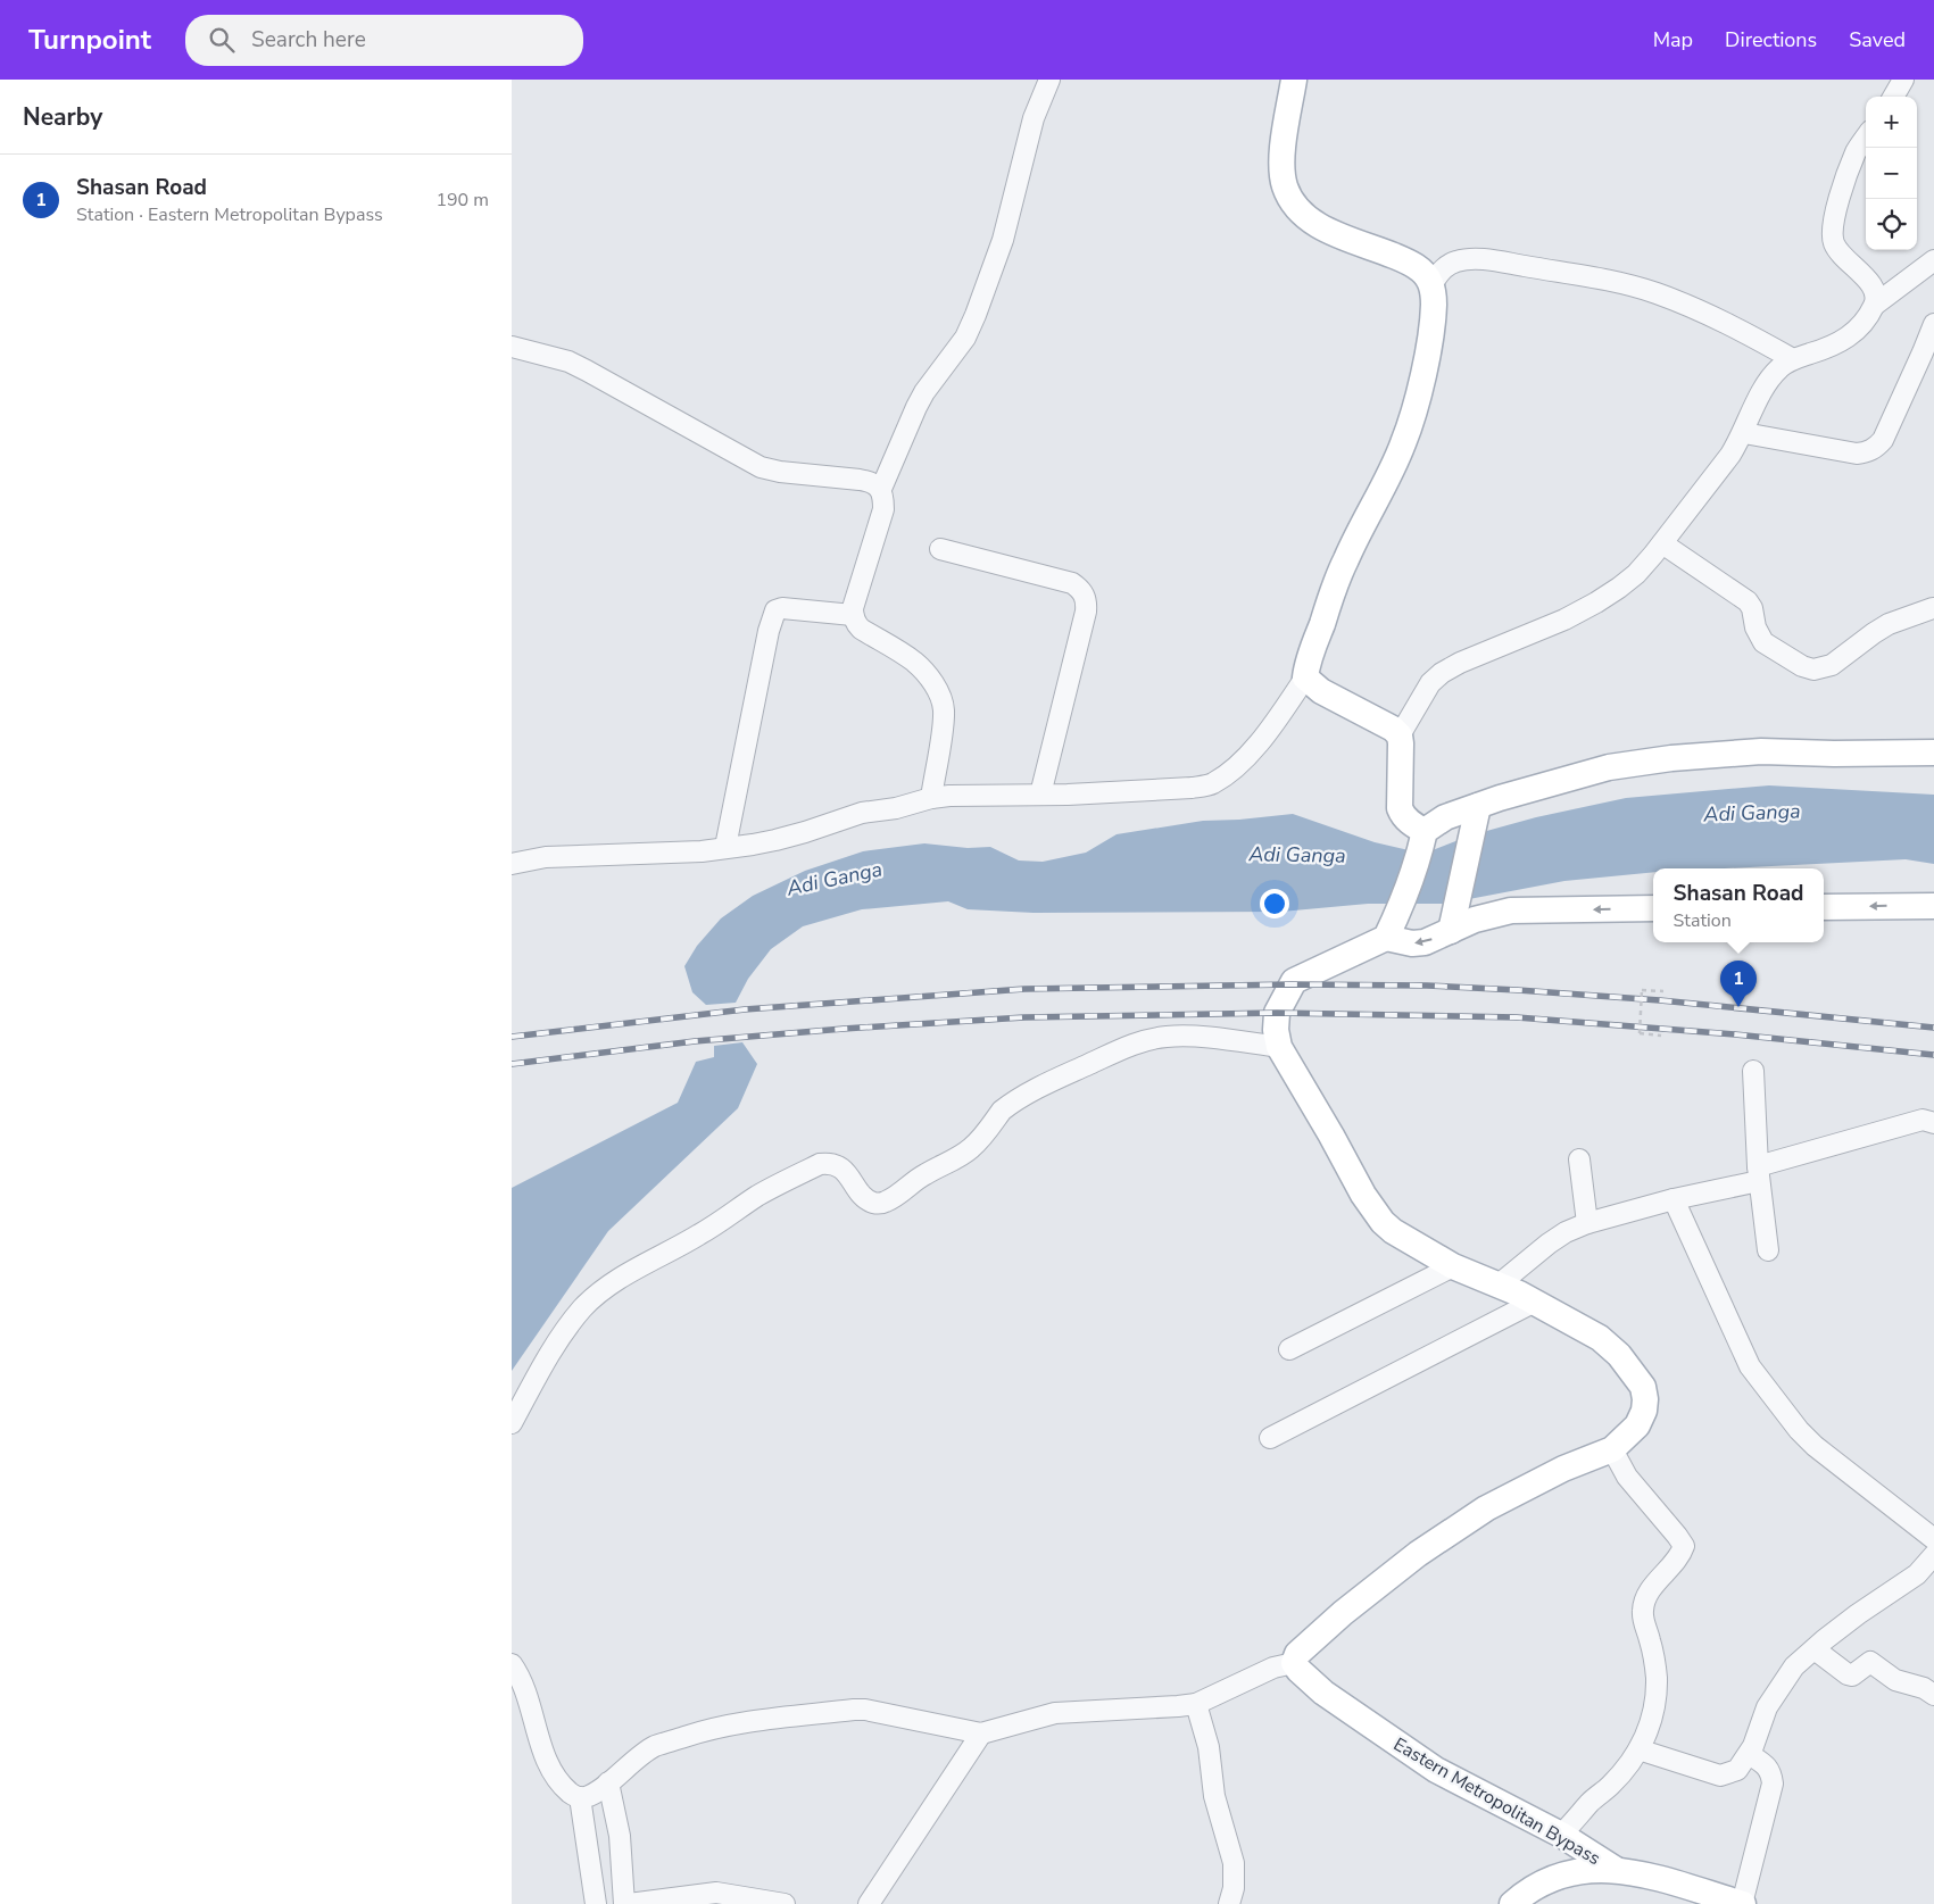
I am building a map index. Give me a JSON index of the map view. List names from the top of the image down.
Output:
{
  "streets": {
    "main road": ["Eastern Metropolitan Bypass"]
  },
  "water": ["Adi Ganga"],
  "page": {
    "header": "Turnpoint",
    "search": "Search here",
    "nav": ["Map", "Directions", "Saved"],
    "heading": "Nearby",
    "map_buttons": ["+", "−"],
    "list": [
      {
        "mark": "1",
        "name": "Shasan Road",
        "note": "Station · Eastern Metropolitan Bypass",
        "value": "190 m"
      }
    ],
    "popup": ["Shasan Road", "Station"],
    "pins": "1"
  }
}
